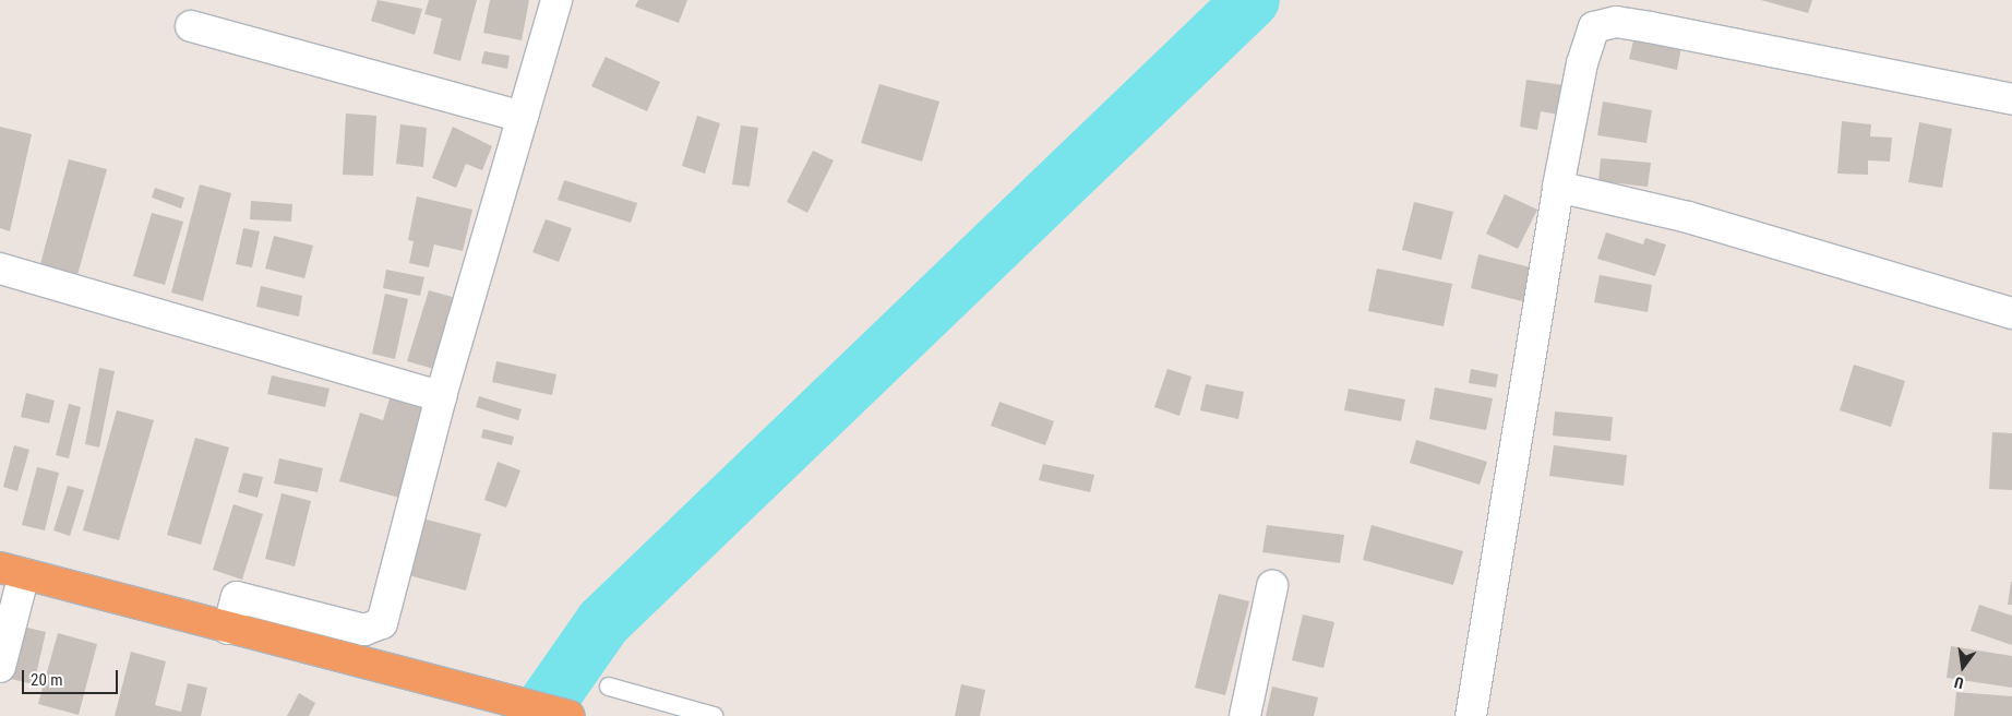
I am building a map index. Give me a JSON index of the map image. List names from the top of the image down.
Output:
{
  "scale_bar": "20 m",
  "north": "bottom"
}
